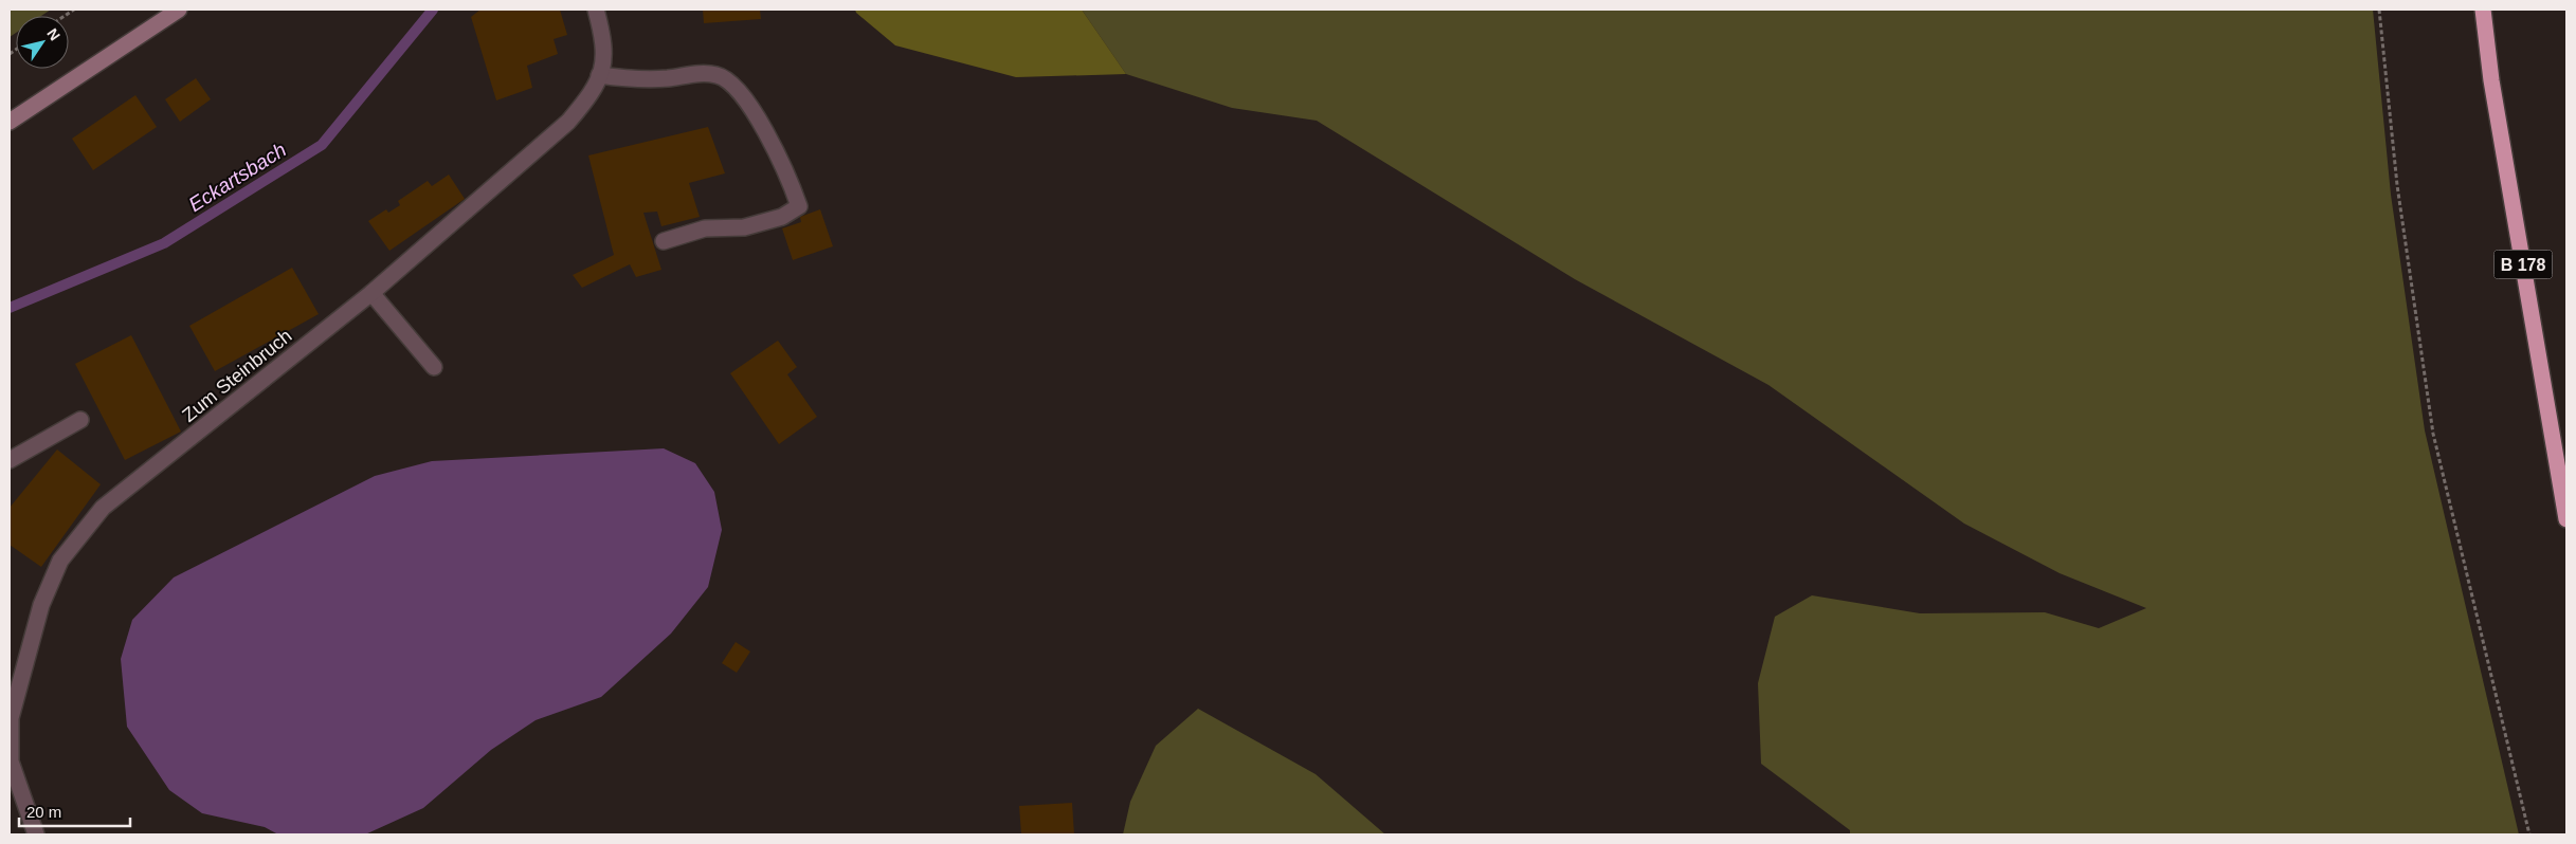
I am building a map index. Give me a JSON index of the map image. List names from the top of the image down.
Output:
{
  "streets": {
    "highway": ["B 178"],
    "street": ["Zum Steinbruch"]
  },
  "water": ["Eckartsbach"],
  "scale_bar": "20 m",
  "north": "top right"
}
